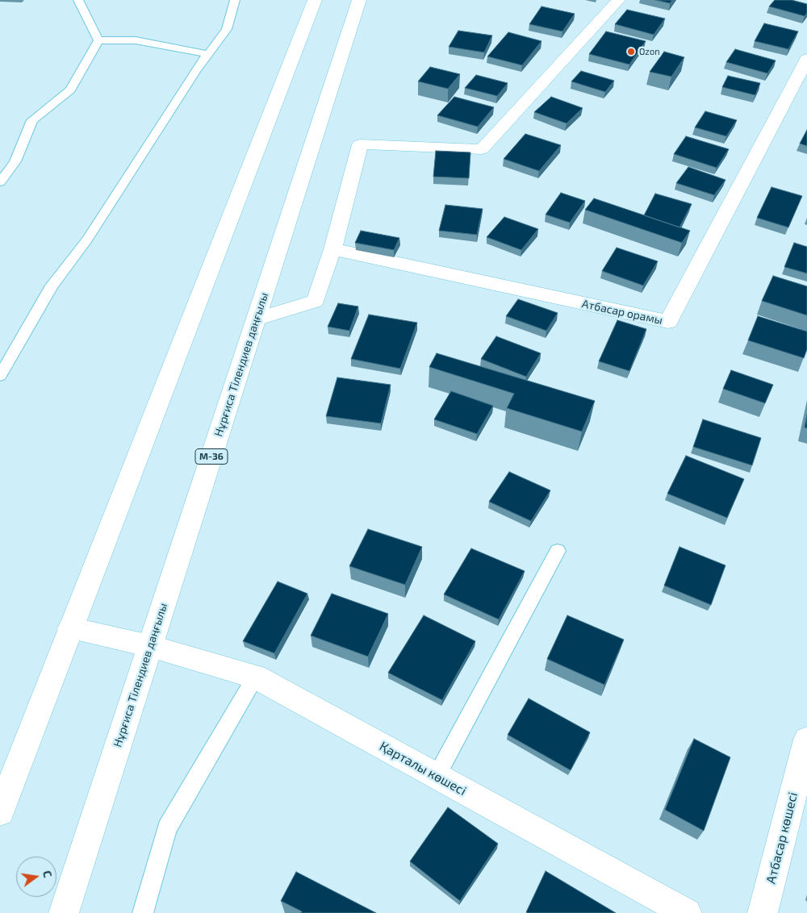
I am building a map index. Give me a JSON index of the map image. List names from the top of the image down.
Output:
{
  "streets": {
    "street": [
      "Атбасар орамы",
      "Нұрғиса Тілендиев даңғылы",
      "M-36",
      "Қарталы көшесі",
      "Атбасар көшесі"
    ]
  },
  "crossings": [
    ["Нұрғиса Тілендиев даңғылы", "Қарталы көшесі"]
  ],
  "places": ["Ozon"],
  "north": "right"
}
